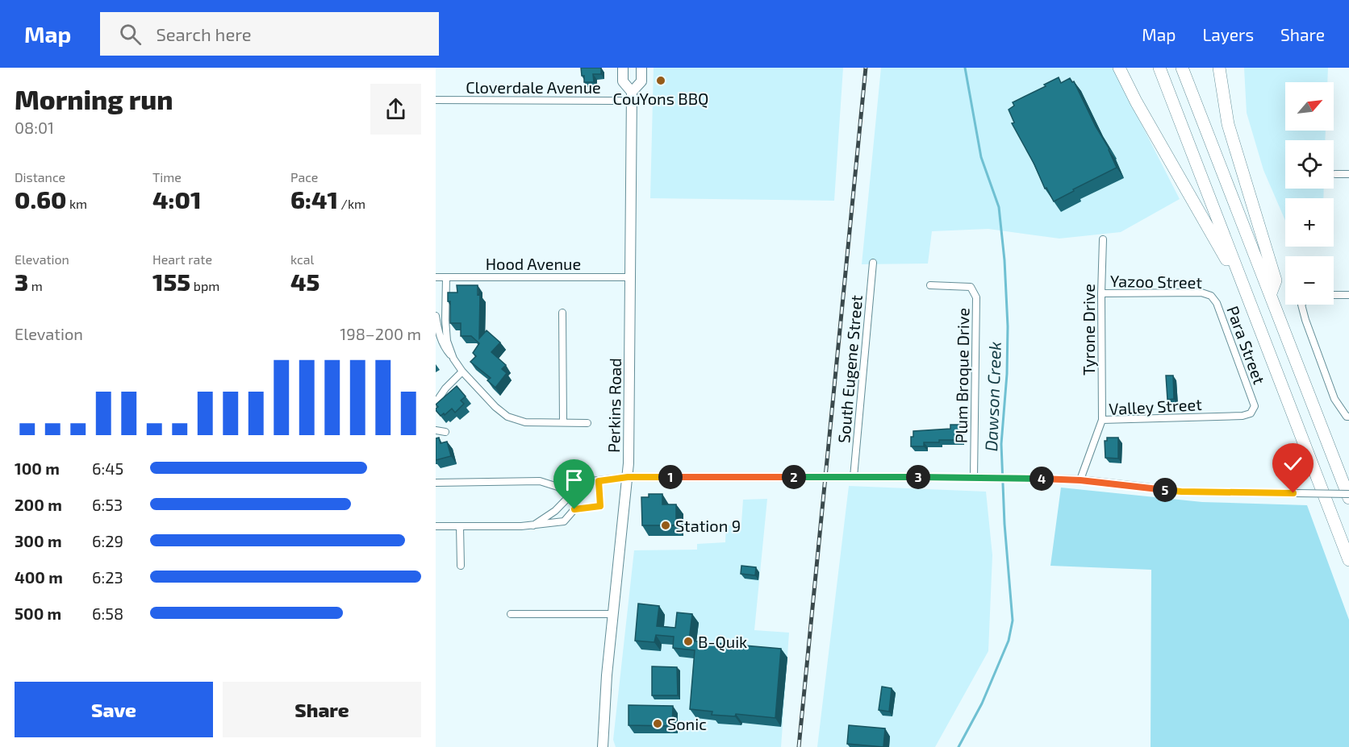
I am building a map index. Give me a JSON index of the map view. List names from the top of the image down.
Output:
{
  "streets": {
    "main road": ["Perkins Road"],
    "street": [
      "Cloverdale Avenue",
      "Hood Avenue",
      "Yazoo Street",
      "Tyrone Drive",
      "Para Street",
      "South Eugene Street",
      "Plum Broque Drive",
      "Valley Street"
    ]
  },
  "crossings": [
    ["Cloverdale Avenue", "Perkins Road"],
    ["Hood Avenue", "Perkins Road"],
    ["Yazoo Street", "Tyrone Drive"],
    ["Yazoo Street", "Para Street"],
    ["Tyrone Drive", "Valley Street"],
    ["Para Street", "Valley Street"]
  ],
  "water": ["Dawson Creek"],
  "places": [
    "CouYons BBQ",
    "Station 9",
    "B-Quik",
    "Sonic"
  ],
  "north": "top right",
  "page": {
    "header": "Map",
    "search": "Search here",
    "nav": ["Map", "Layers", "Share"],
    "heading": ["Morning run", "08:01"],
    "map_buttons": ["+", "−"],
    "stats": [
      ["Distance", "0.60 km"],
      ["Time", "4:01"],
      ["Pace", "6:41 /km"],
      ["Elevation", "3 m"],
      ["Heart rate", "155 bpm"],
      ["kcal", "45"]
    ],
    "chart": ["Elevation", "198–200 m"],
    "list": [
      {
        "name": "100 m",
        "note": "6:45"
      },
      {
        "name": "200 m",
        "note": "6:53"
      },
      {
        "name": "300 m",
        "note": "6:29"
      },
      {
        "name": "400 m",
        "note": "6:23"
      },
      {
        "name": "500 m",
        "note": "6:58"
      }
    ],
    "pins": [
      "1",
      "2",
      "3",
      "4",
      "5"
    ],
    "buttons": ["Save", "Share"]
  }
}
